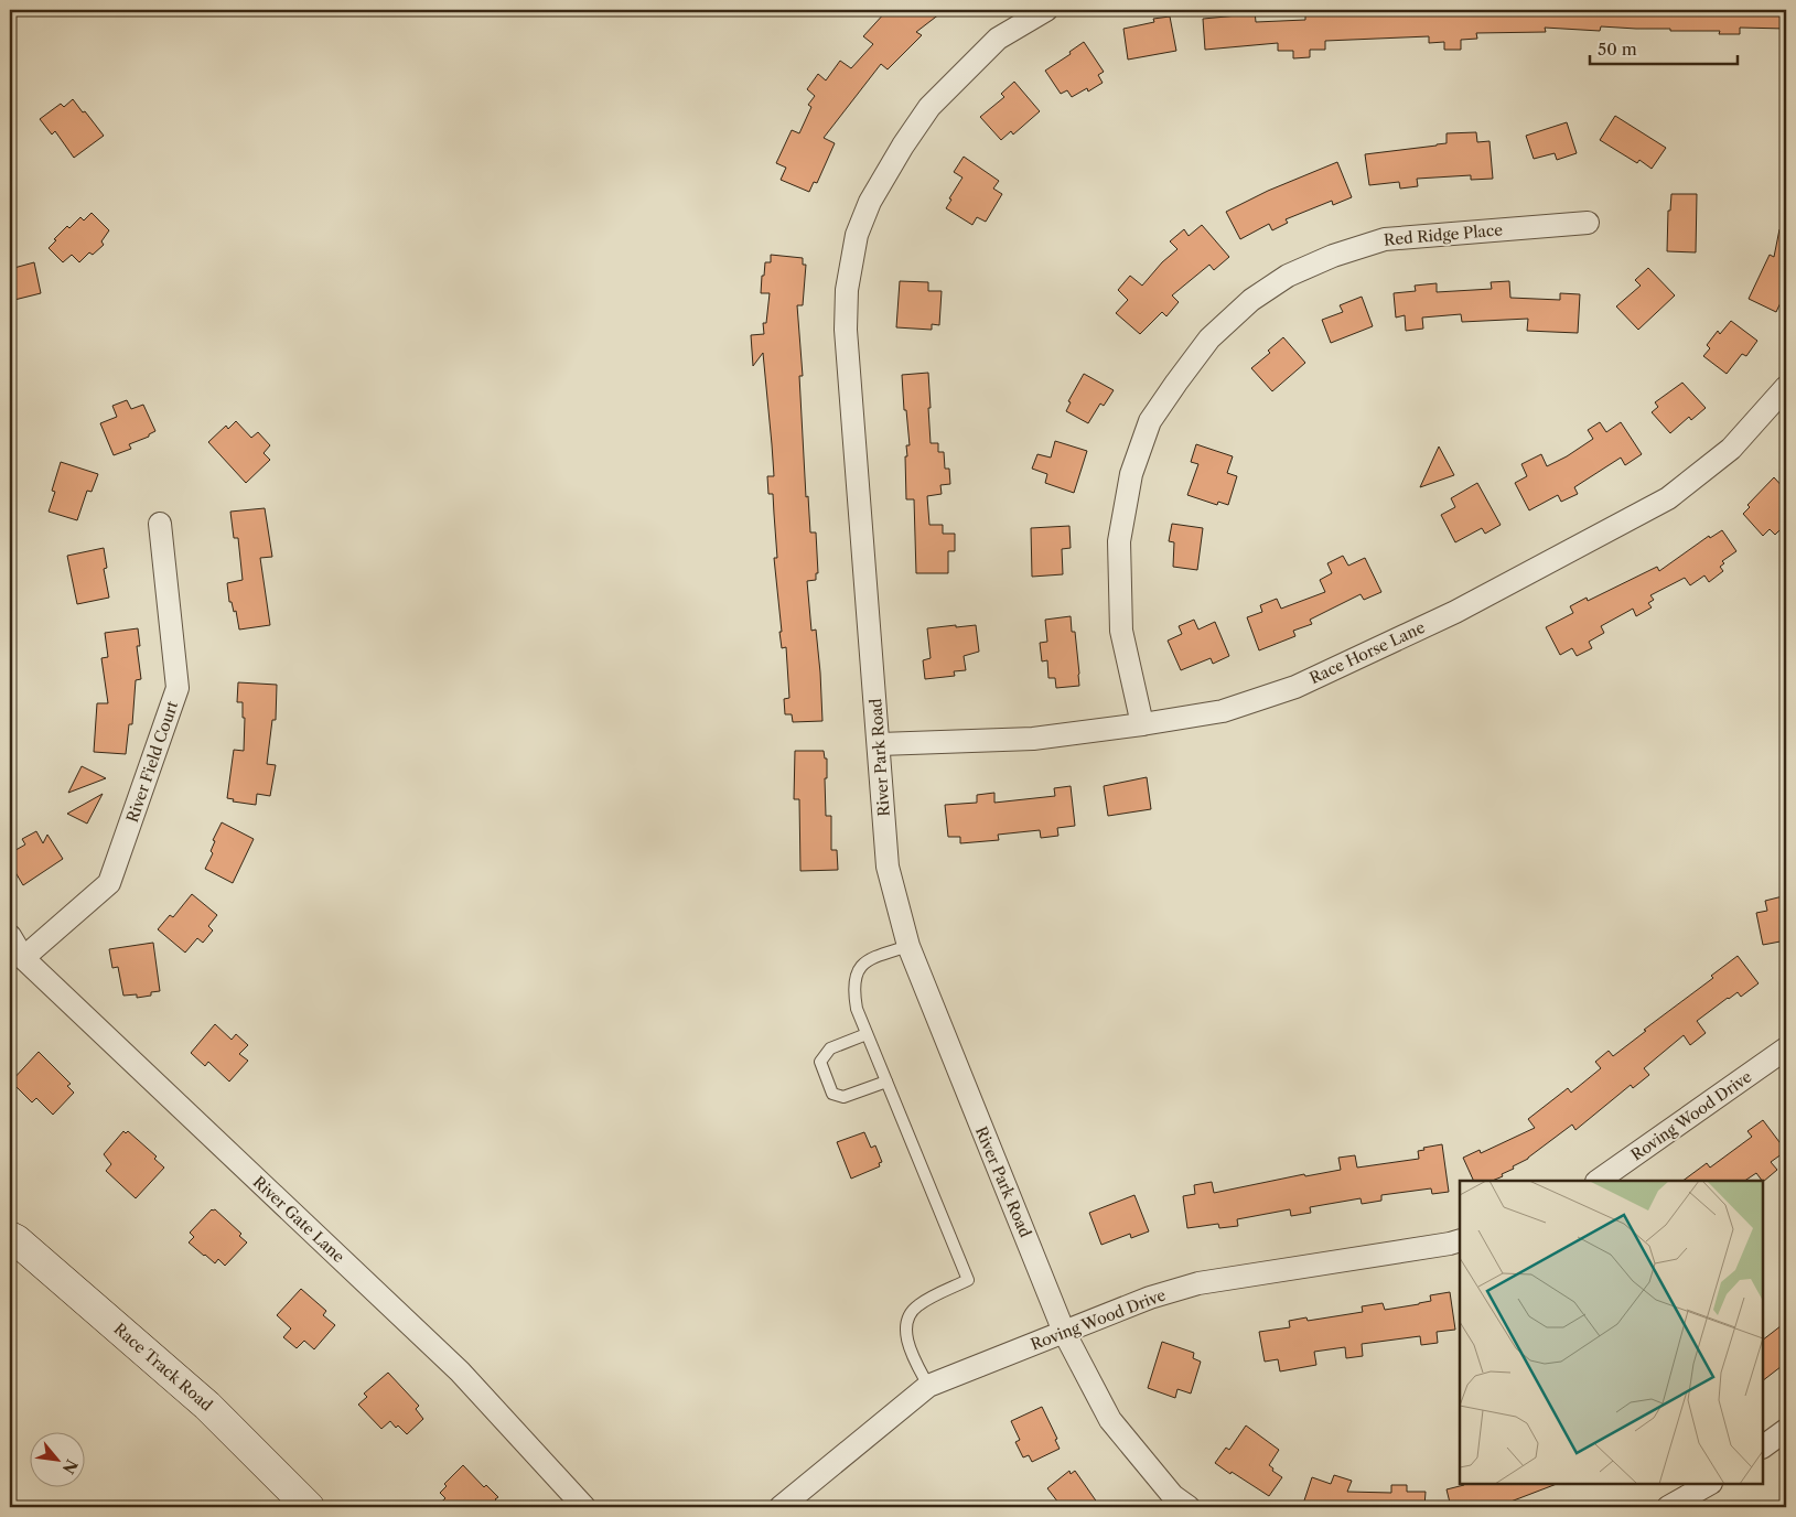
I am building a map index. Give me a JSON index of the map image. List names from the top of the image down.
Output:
{
  "streets": {
    "street": [
      "Red Ridge Place",
      "Race Horse Lane",
      "River Park Road",
      "River Field Court",
      "Roving Wood Drive",
      "River Gate Lane",
      "Race Track Road"
    ]
  },
  "crossings": [
    ["Red Ridge Place", "Race Horse Lane"],
    ["Race Horse Lane", "River Park Road"],
    ["River Park Road", "Roving Wood Drive"],
    ["River Field Court", "River Gate Lane"]
  ],
  "scale_bar": "50 m",
  "north": "bottom right"
}
